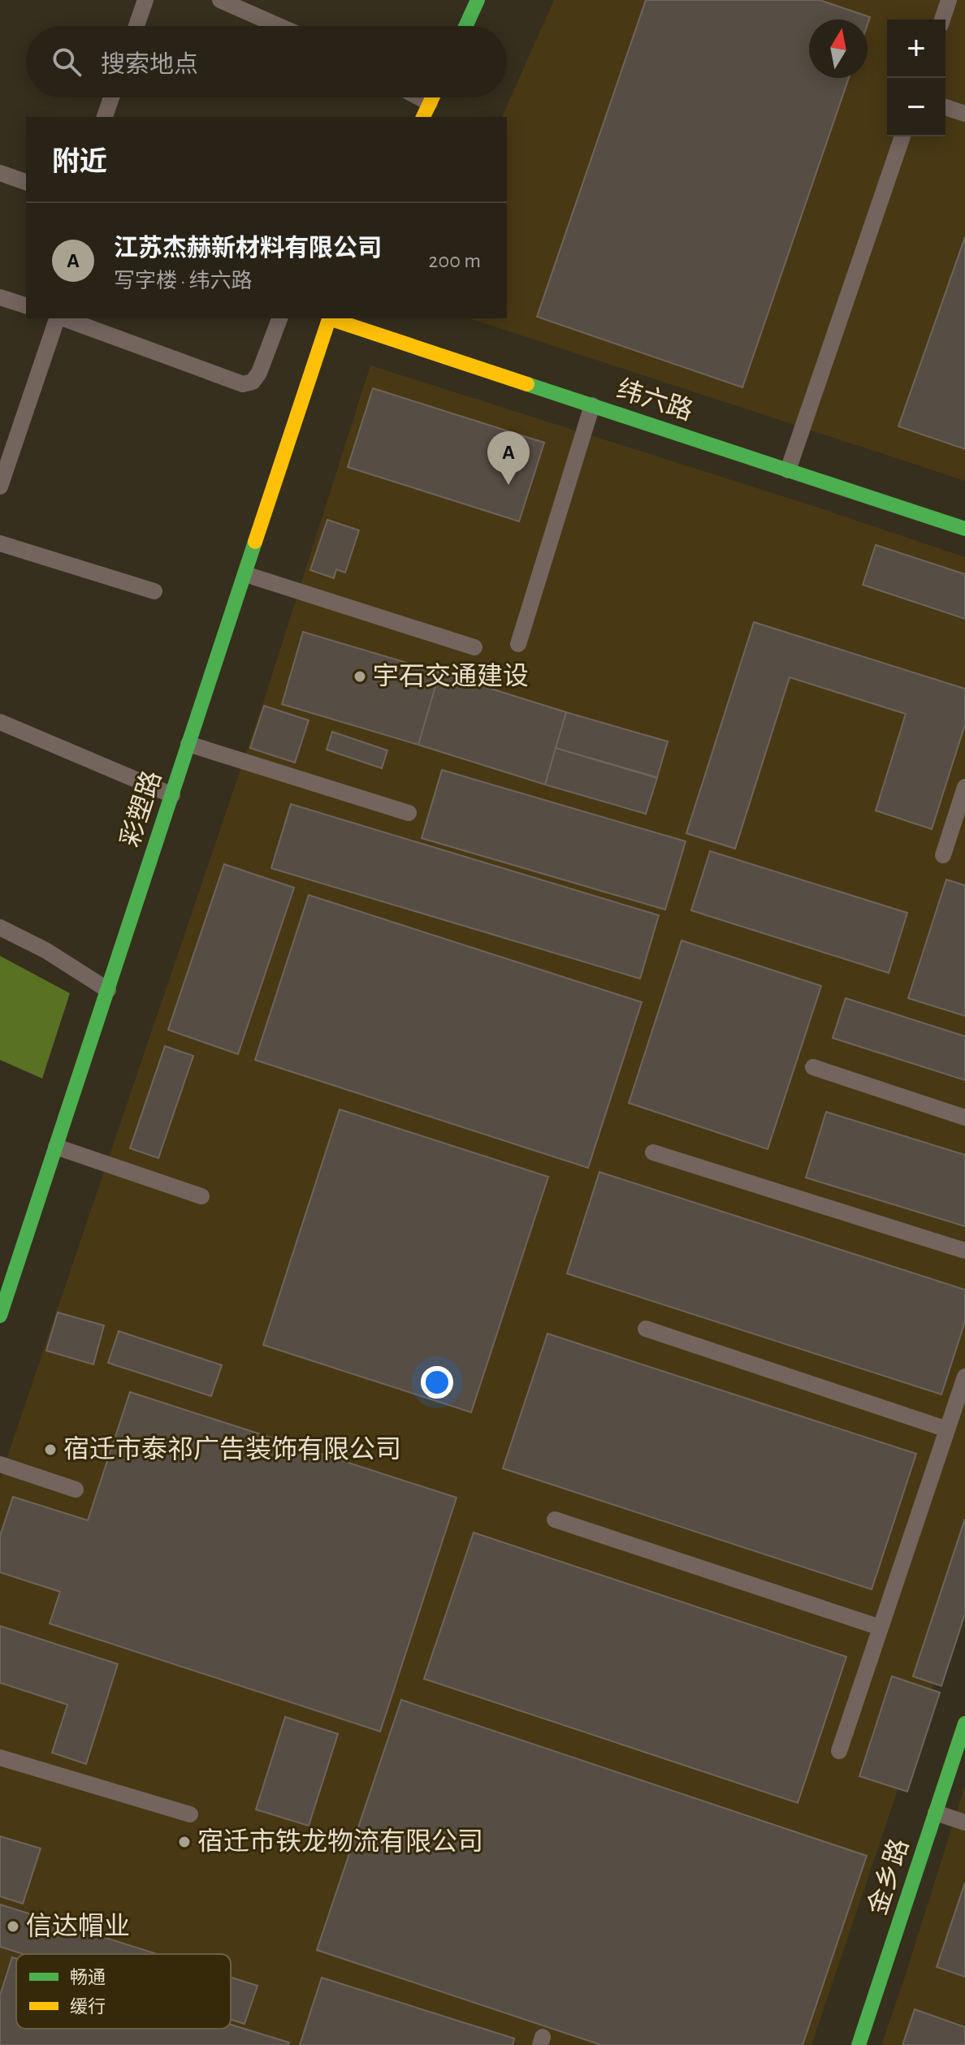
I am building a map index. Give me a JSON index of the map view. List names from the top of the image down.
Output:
{
  "streets": {
    "street": ["纬六路", "彩塑路", "金乡路"]
  },
  "places": [
    "宇石交通建设",
    "宿迁市泰祁广告装饰有限公司",
    "宿迁市铁龙物流有限公司",
    "信达帽业"
  ],
  "legend": ["畅通", "缓行"],
  "north": "top",
  "page": {
    "map_buttons": ["+", "−"],
    "search": "搜索地点",
    "heading": "附近",
    "list": [
      {
        "mark": "A",
        "name": "江苏杰赫新材料有限公司",
        "note": "写字楼 · 纬六路",
        "value": "200 m"
      }
    ],
    "pins": "A"
  }
}
